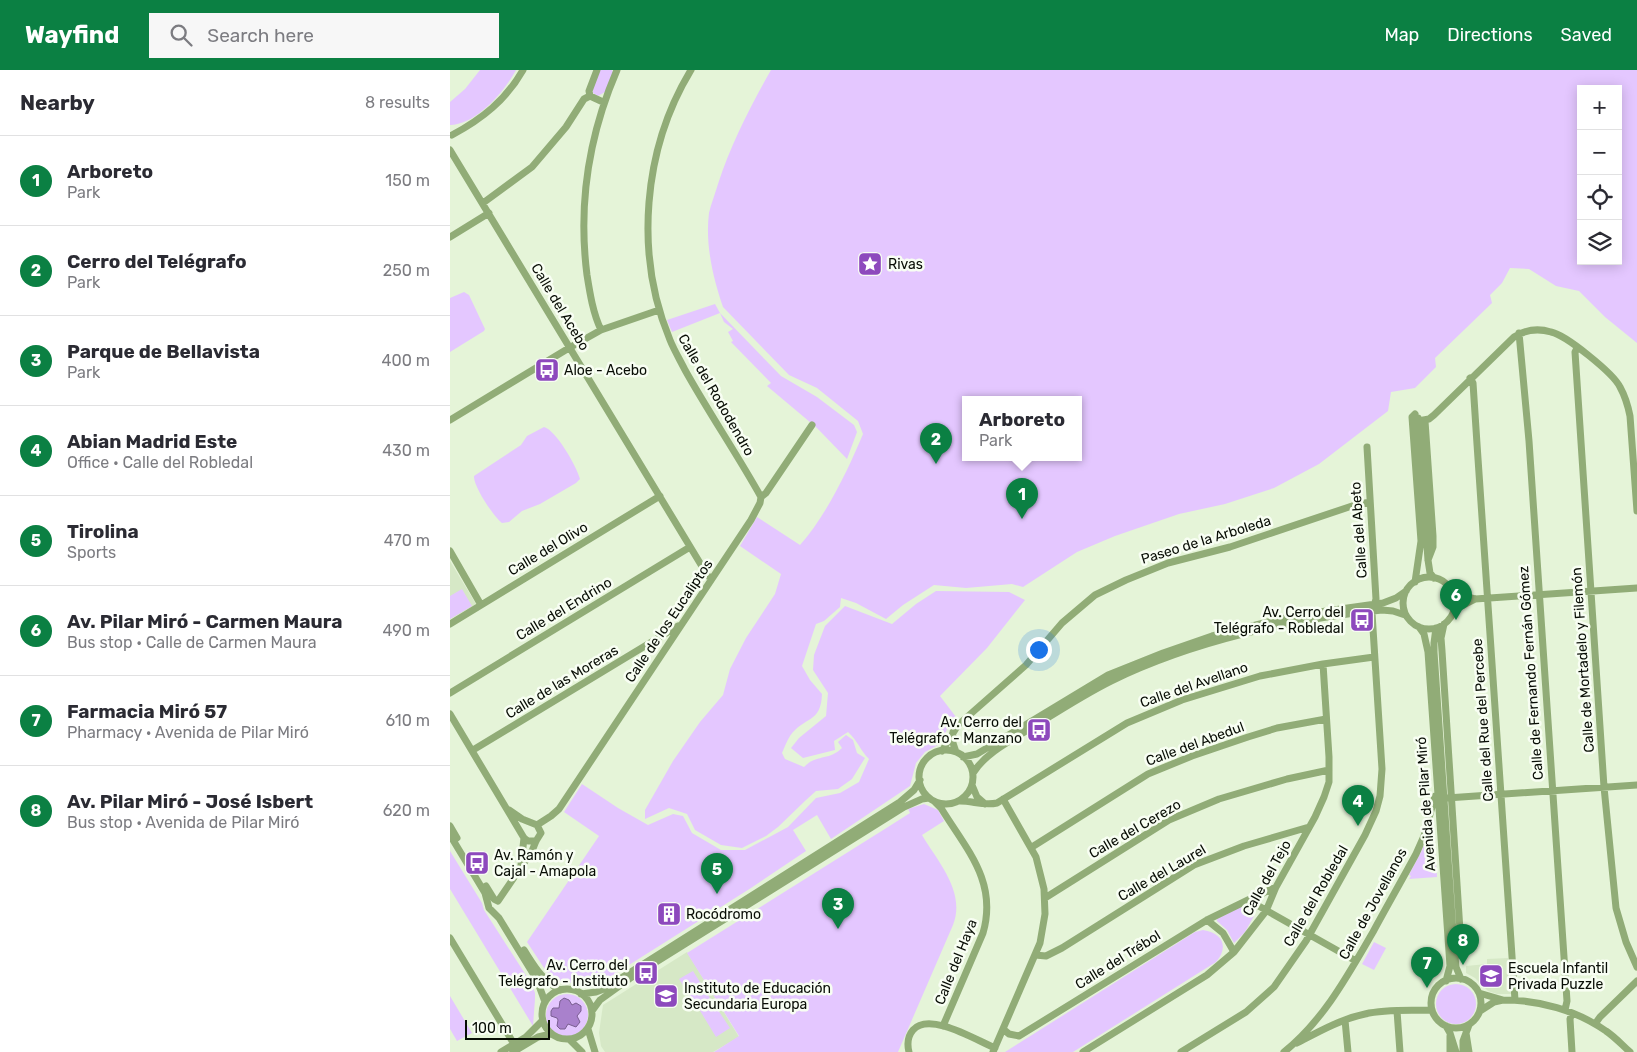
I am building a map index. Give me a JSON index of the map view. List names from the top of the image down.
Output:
{
  "streets": {
    "street": [
      "Calle del Acebo",
      "Calle del Rododendro",
      "Calle del Abeto",
      "Paseo de la Arboleda",
      "Calle del Olivo",
      "Calle del Endrino",
      "Calle de los Eucaliptos",
      "Calle de Mortadelo y Filemón",
      "Calle de Fernando Fernán Gómez",
      "Calle de las Moreras",
      "Calle del Avellano",
      "Calle del Rue del Percebe",
      "Calle del Abedul",
      "Avenida de Pilar Miró",
      "Calle del Cerezo",
      "Calle del Laurel",
      "Calle del Tejo",
      "Calle del Robledal",
      "Calle de Jovellanos",
      "Calle del Trébol",
      "Calle del Haya"
    ]
  },
  "crossings": [
    ["Calle del Acebo", "Calle del Olivo"],
    ["Calle del Acebo", "Calle del Endrino"],
    ["Calle del Acebo", "Calle de los Eucaliptos"],
    ["Calle del Rododendro", "Calle de los Eucaliptos"],
    ["Calle del Abeto", "Paseo de la Arboleda"],
    ["Calle del Abeto", "Calle del Robledal"],
    ["Paseo de la Arboleda", "Calle del Avellano"],
    ["Paseo de la Arboleda", "Calle del Haya"],
    ["Calle de los Eucaliptos", "Calle de las Moreras"],
    ["Calle del Avellano", "Calle del Tejo"],
    ["Calle del Avellano", "Calle del Robledal"],
    ["Calle del Avellano", "Calle del Haya"],
    ["Calle del Abedul", "Calle del Tejo"],
    ["Avenida de Pilar Miró", "Calle de Jovellanos"],
    ["Calle del Cerezo", "Calle del Tejo"],
    ["Calle del Laurel", "Calle del Tejo"],
    ["Calle del Tejo", "Calle del Trébol"]
  ],
  "places": {
    "place": ["Rivas"],
    "bus stop": [
      "Aloe - Acebo",
      "Av. Cerro del Telégrafo - Robledal",
      "Av. Cerro del Telégrafo - Manzano",
      "Av. Ramón y Cajal - Amapola",
      "Av. Cerro del Telégrafo - Instituto"
    ],
    "building": ["Rocódromo"],
    "school or university": ["Escuela Infantil Privada Puzzle", "Instituto de Educación Secundaria Europa"]
  },
  "scale_bar": "100 m",
  "page": {
    "header": "Wayfind",
    "search": "Search here",
    "nav": ["Map", "Directions", "Saved"],
    "heading": ["Nearby", "8 results"],
    "map_buttons": ["+", "−"],
    "list": [
      {
        "mark": "1",
        "name": "Arboreto",
        "note": "Park",
        "value": "150 m"
      },
      {
        "mark": "2",
        "name": "Cerro del Telégrafo",
        "note": "Park",
        "value": "250 m"
      },
      {
        "mark": "3",
        "name": "Parque de Bellavista",
        "note": "Park",
        "value": "400 m"
      },
      {
        "mark": "4",
        "name": "Abian Madrid Este",
        "note": "Office · Calle del Robledal",
        "value": "430 m"
      },
      {
        "mark": "5",
        "name": "Tirolina",
        "note": "Sports",
        "value": "470 m"
      },
      {
        "mark": "6",
        "name": "Av. Pilar Miró - Carmen Maura",
        "note": "Bus stop · Calle de Carmen Maura",
        "value": "490 m"
      },
      {
        "mark": "7",
        "name": "Farmacia Miró 57",
        "note": "Pharmacy · Avenida de Pilar Miró",
        "value": "610 m"
      },
      {
        "mark": "8",
        "name": "Av. Pilar Miró - José Isbert",
        "note": "Bus stop · Avenida de Pilar Miró",
        "value": "620 m"
      }
    ],
    "popup": ["Arboreto", "Park"],
    "pins": [
      "2",
      "1",
      "6",
      "4",
      "5",
      "3",
      "8",
      "7"
    ],
    "scale": "100 m"
  }
}
